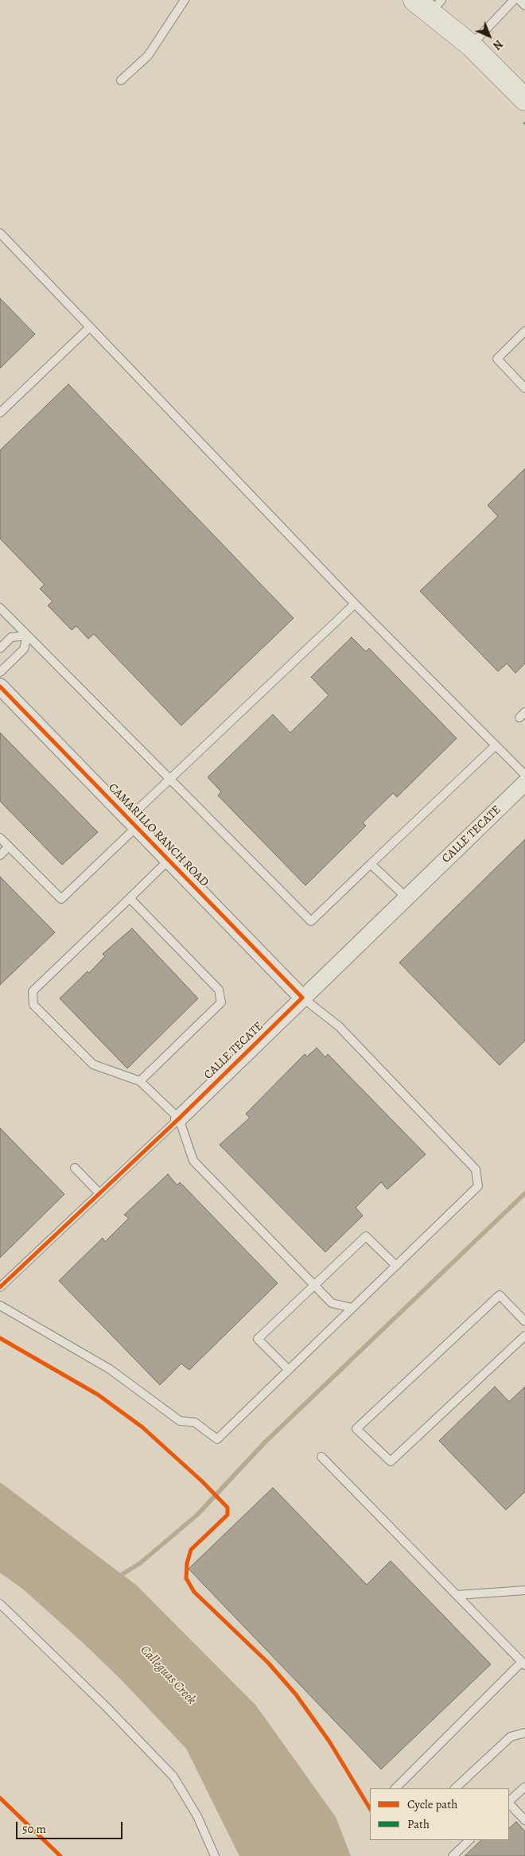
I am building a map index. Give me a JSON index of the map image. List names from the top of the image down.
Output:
{
  "streets": {
    "street": ["CALLE TECATE", "CAMARILLO RANCH ROAD"]
  },
  "crossings": [
    ["CALLE TECATE", "CAMARILLO RANCH ROAD"]
  ],
  "water": ["Calleguas Creek"],
  "legend": ["Cycle path", "Path"],
  "scale_bar": "50 m",
  "north": "bottom right"
}
